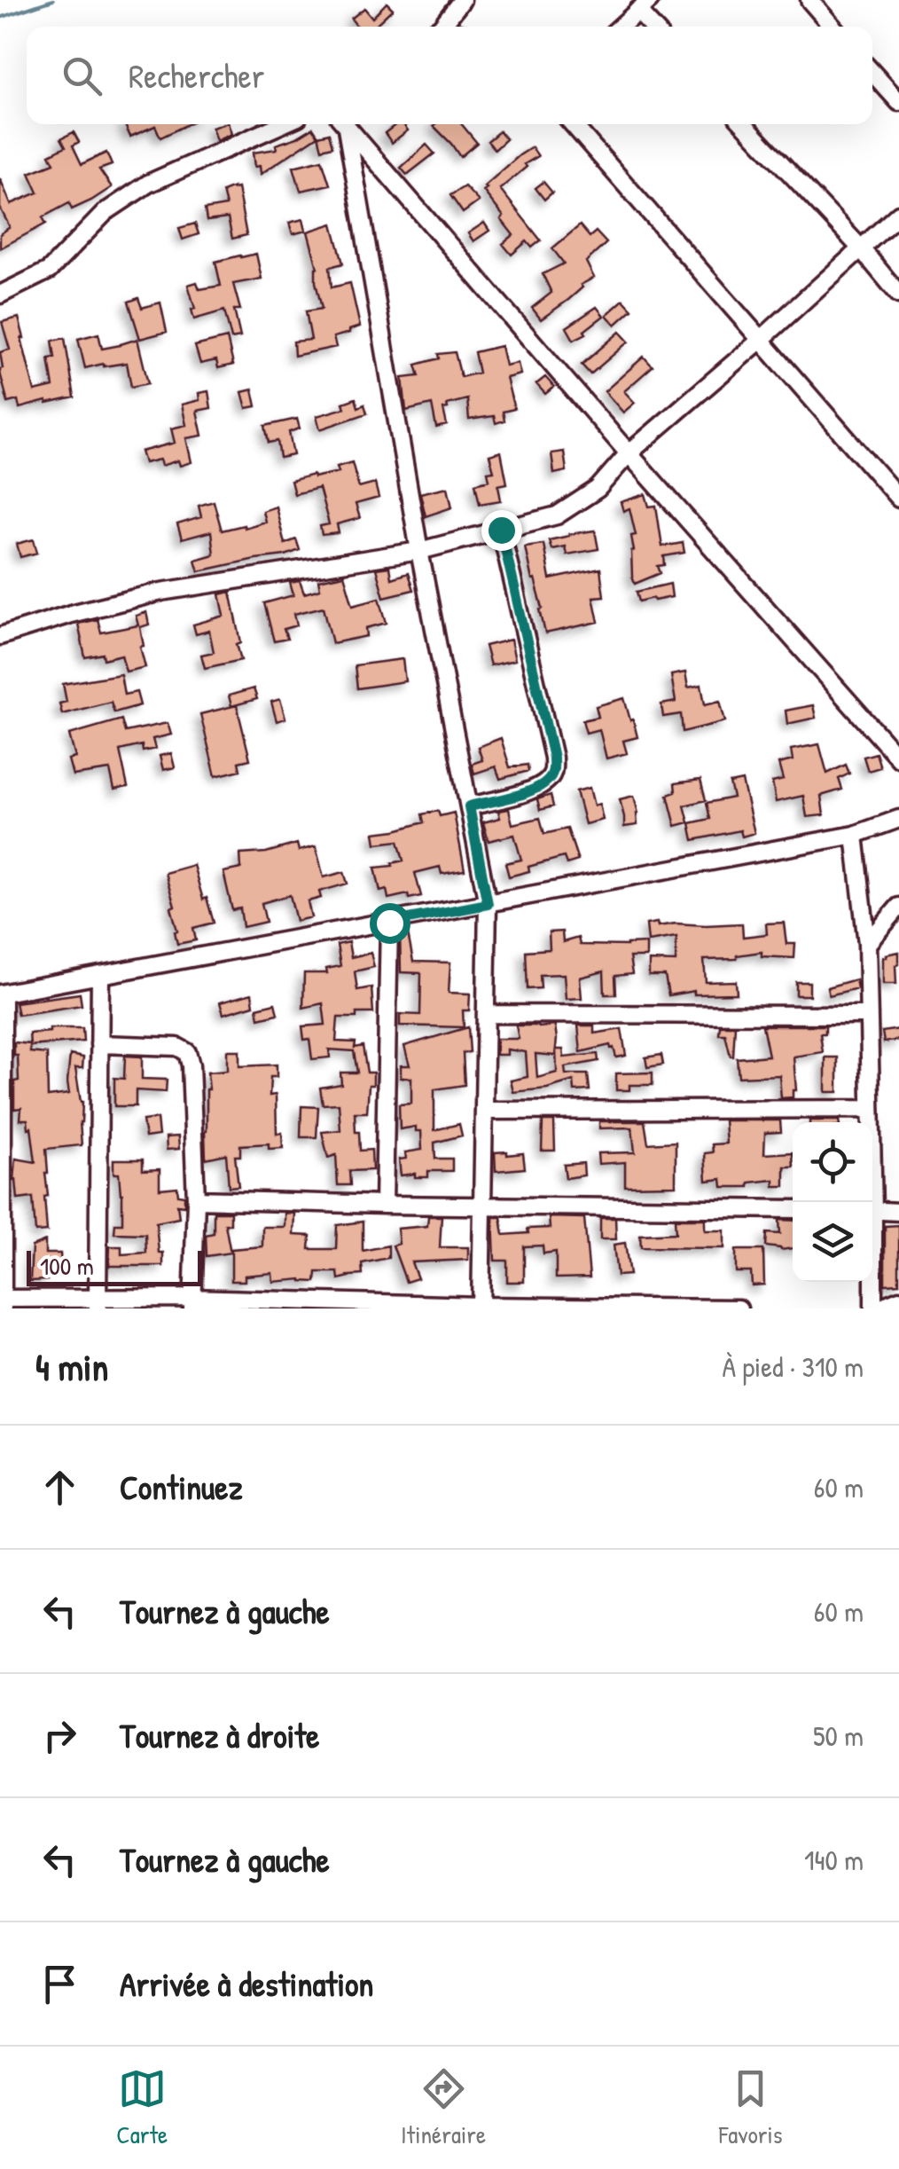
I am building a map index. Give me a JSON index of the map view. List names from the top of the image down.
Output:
{
  "scale_bar": "100 m",
  "page": {
    "search": "Rechercher",
    "scale": "100 m",
    "heading": ["4 min", "À pied · 310 m"],
    "list": [
      ["Continuez", "60 m"],
      ["Tournez à gauche", "60 m"],
      ["Tournez à droite", "50 m"],
      ["Tournez à gauche", "140 m"],
      "Arrivée à destination"
    ],
    "nav": ["Carte", "Itinéraire", "Favoris"]
  }
}
